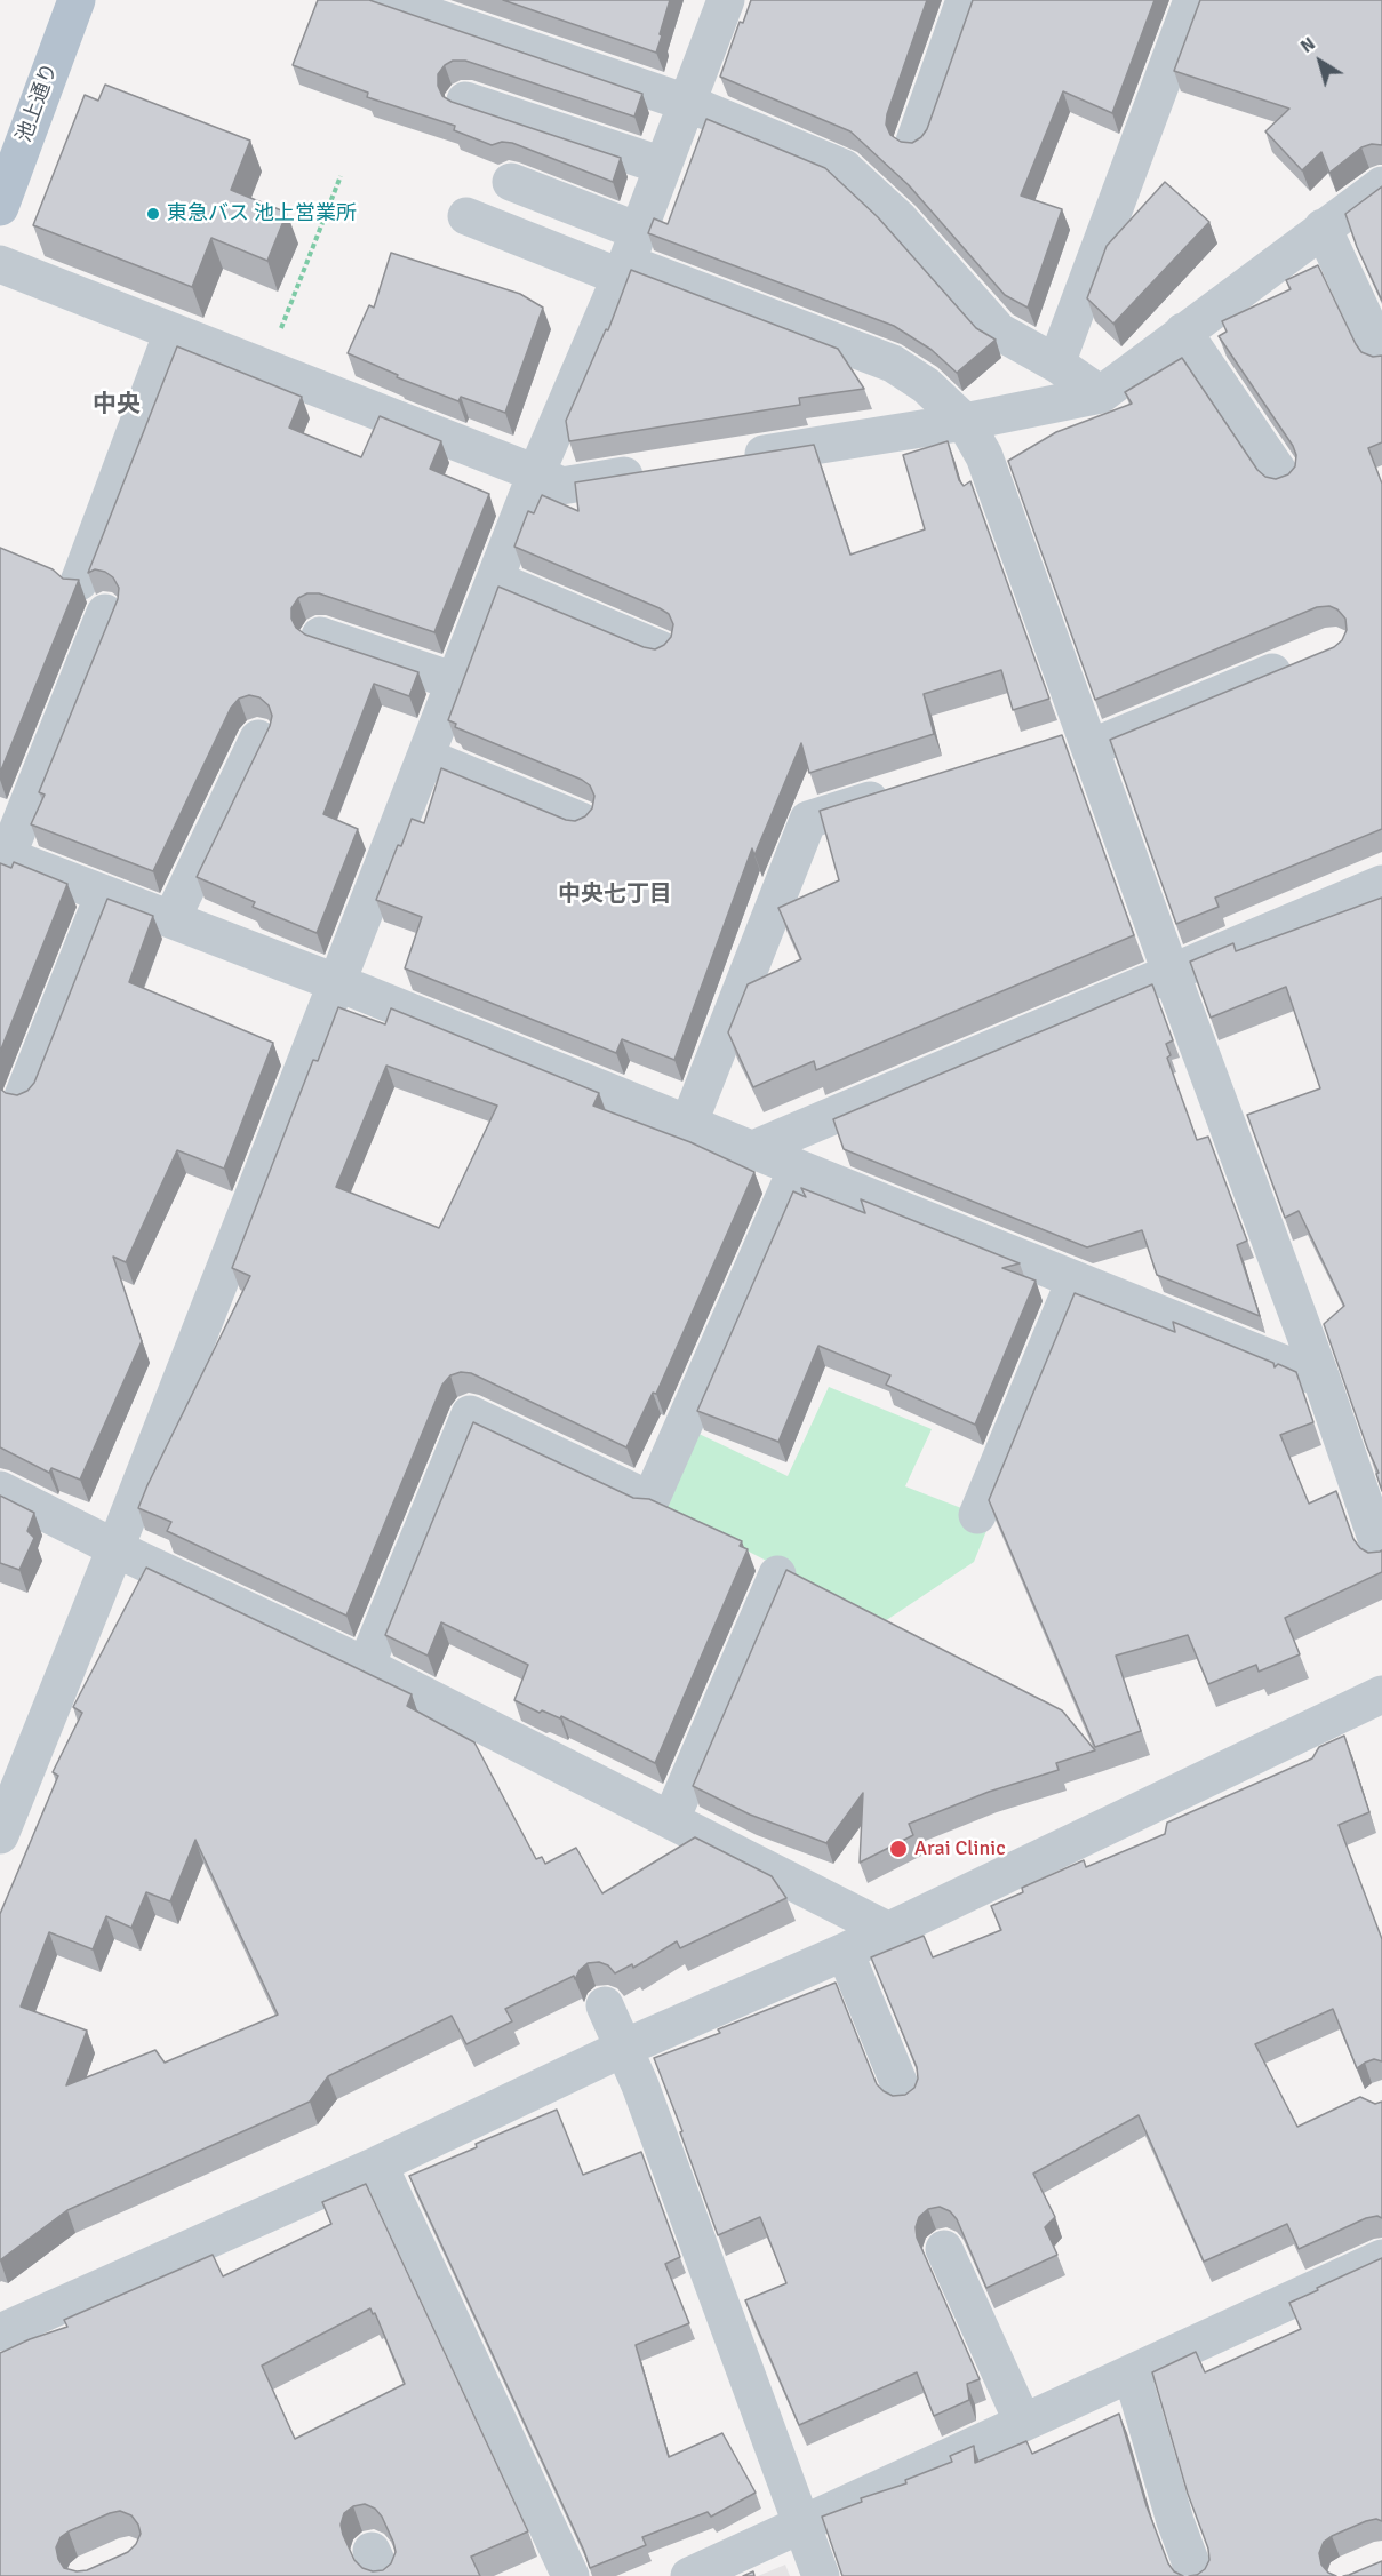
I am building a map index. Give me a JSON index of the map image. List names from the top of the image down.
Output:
{
  "streets": {
    "main road": ["池上通り"]
  },
  "districts": ["中央", "中央七丁目"],
  "places": ["東急バス 池上営業所", "Arai Clinic"],
  "north": "top left"
}
